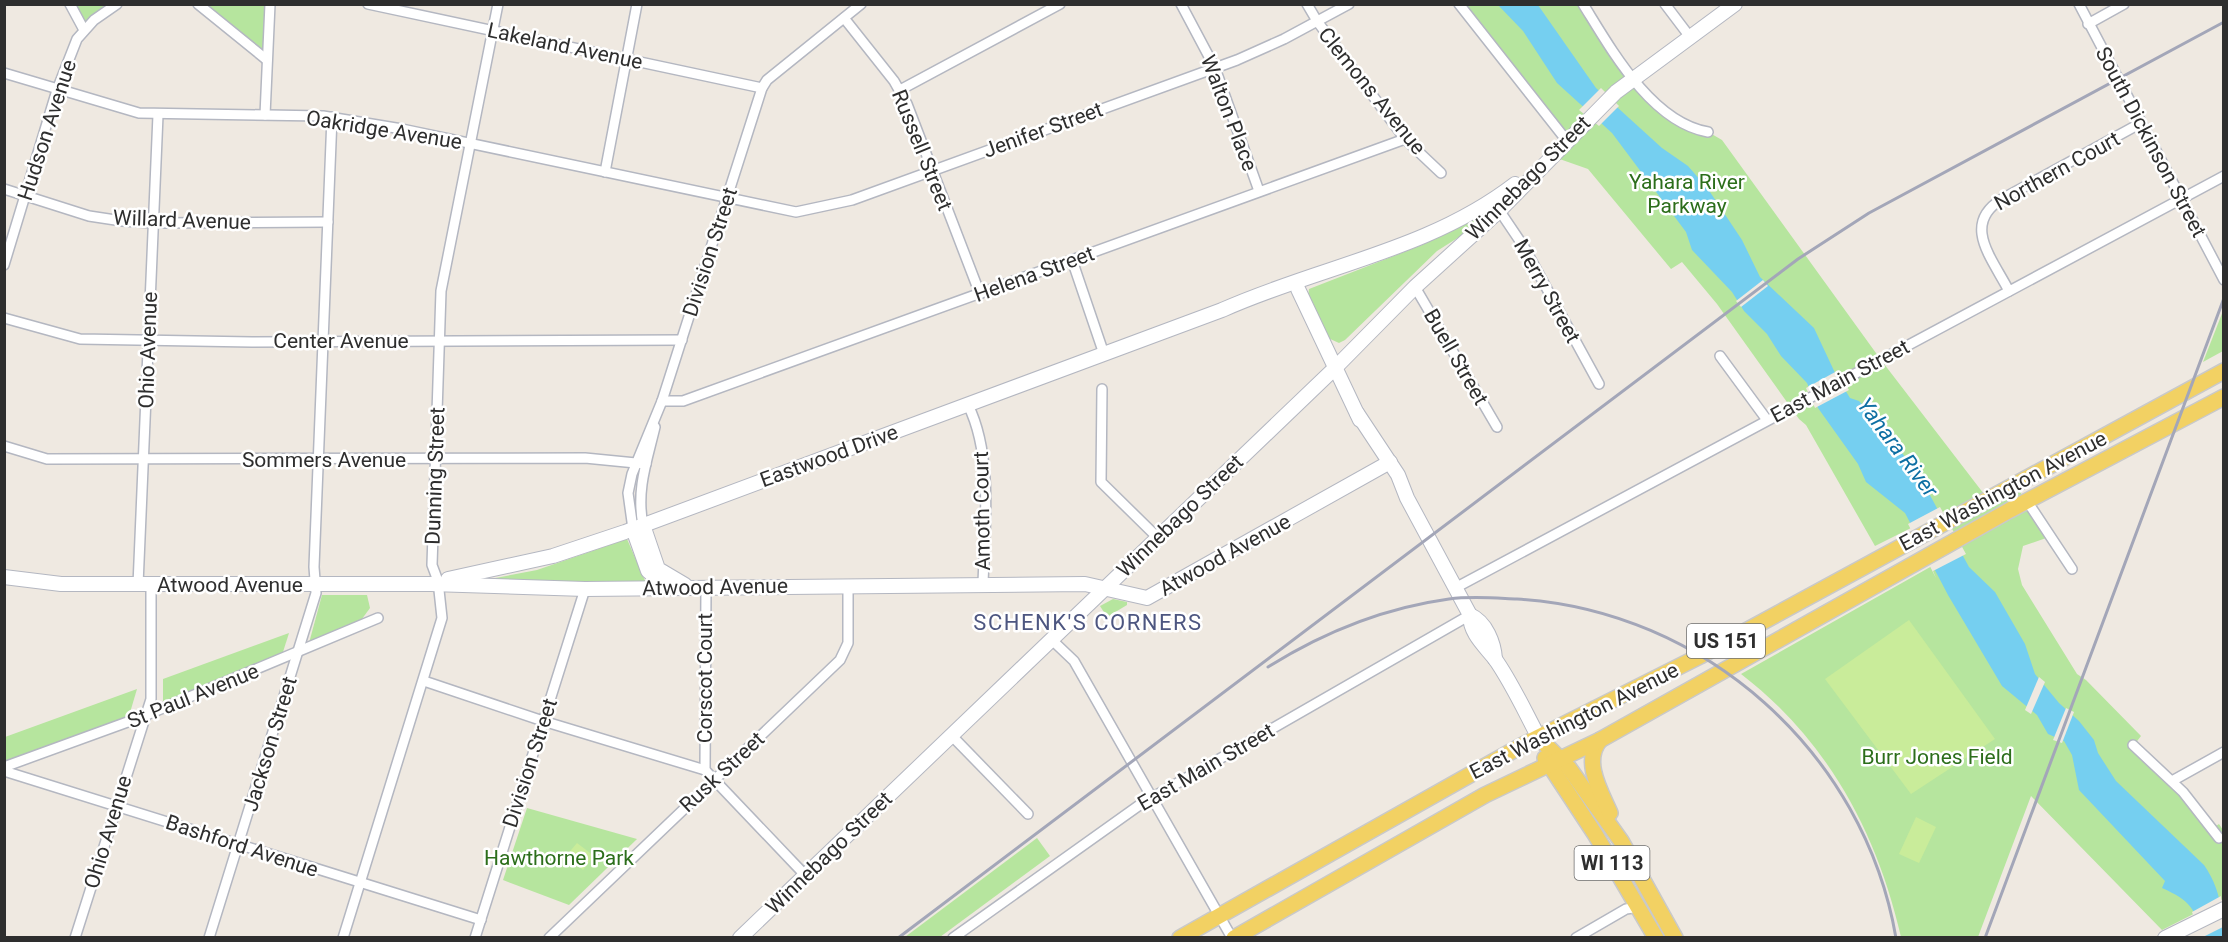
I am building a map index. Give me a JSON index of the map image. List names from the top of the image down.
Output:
{
  "streets": {
    "main road": ["East Washington Avenue", "US 151", "WI 113"],
    "street": [
      "Lakeland Avenue",
      "Clemons Avenue",
      "Walton Place",
      "Hudson Avenue",
      "Oakridge Avenue",
      "Jenifer Street",
      "South Dickinson Street",
      "Russell Street",
      "Northern Court",
      "Winnebago Street",
      "Willard Avenue",
      "Division Street",
      "Helena Street",
      "Merry Street",
      "Center Avenue",
      "Ohio Avenue",
      "Buell Street",
      "East Main Street",
      "Eastwood Drive",
      "Sommers Avenue",
      "Dunning Street",
      "Amoth Court",
      "Atwood Avenue",
      "Corscot Court",
      "St Paul Avenue",
      "Jackson Street",
      "Rusk Street",
      "Bashford Avenue"
    ]
  },
  "crossings": [
    ["Lakeland Avenue", "Division Street"],
    ["Lakeland Avenue", "Dunning Street"],
    ["Clemons Avenue", "Jenifer Street"],
    ["Clemons Avenue", "Helena Street"],
    ["Walton Place", "Jenifer Street"],
    ["Walton Place", "Helena Street"],
    ["Hudson Avenue", "Oakridge Avenue"],
    ["Hudson Avenue", "Willard Avenue"],
    ["Oakridge Avenue", "Jenifer Street"],
    ["Oakridge Avenue", "Division Street"],
    ["Oakridge Avenue", "Ohio Avenue"],
    ["Oakridge Avenue", "Dunning Street"],
    ["Oakridge Avenue", "Jackson Street"],
    ["Jenifer Street", "Russell Street"],
    ["Jenifer Street", "Division Street"],
    ["South Dickinson Street", "Northern Court"],
    ["South Dickinson Street", "East Main Street"],
    ["Russell Street", "Helena Street"],
    ["Northern Court", "East Main Street"],
    ["Winnebago Street", "Merry Street"],
    ["Winnebago Street", "Buell Street"],
    ["Winnebago Street", "Eastwood Drive"],
    ["Winnebago Street", "Atwood Avenue"],
    ["Willard Avenue", "Ohio Avenue"],
    ["Willard Avenue", "Jackson Street"],
    ["Division Street", "Helena Street"],
    ["Division Street", "Center Avenue"],
    ["Division Street", "Eastwood Drive"],
    ["Division Street", "Sommers Avenue"],
    ["Division Street", "Atwood Avenue"],
    ["Division Street", "Bashford Avenue"],
    ["Merry Street", "Eastwood Drive"],
    ["Center Avenue", "Ohio Avenue"],
    ["Center Avenue", "Dunning Street"],
    ["Center Avenue", "Jackson Street"],
    ["Ohio Avenue", "Sommers Avenue"],
    ["Ohio Avenue", "Atwood Avenue"],
    ["Ohio Avenue", "St Paul Avenue"],
    ["Ohio Avenue", "Bashford Avenue"],
    ["Eastwood Drive", "Dunning Street"],
    ["Eastwood Drive", "Amoth Court"],
    ["Eastwood Drive", "Atwood Avenue"],
    ["Sommers Avenue", "Dunning Street"],
    ["Sommers Avenue", "Jackson Street"],
    ["Dunning Street", "Atwood Avenue"],
    ["Dunning Street", "Bashford Avenue"],
    ["East Washington Avenue", "WI 113"],
    ["Amoth Court", "Atwood Avenue"],
    ["Atwood Avenue", "Corscot Court"],
    ["Atwood Avenue", "Jackson Street"],
    ["Atwood Avenue", "Rusk Street"],
    ["St Paul Avenue", "Jackson Street"],
    ["St Paul Avenue", "Bashford Avenue"],
    ["Jackson Street", "Bashford Avenue"]
  ],
  "districts": ["SCHENK'S CORNERS"],
  "water": ["Yahara River"],
  "parks": ["Yahara River Parkway", "Burr Jones Field", "Hawthorne Park"]
}
